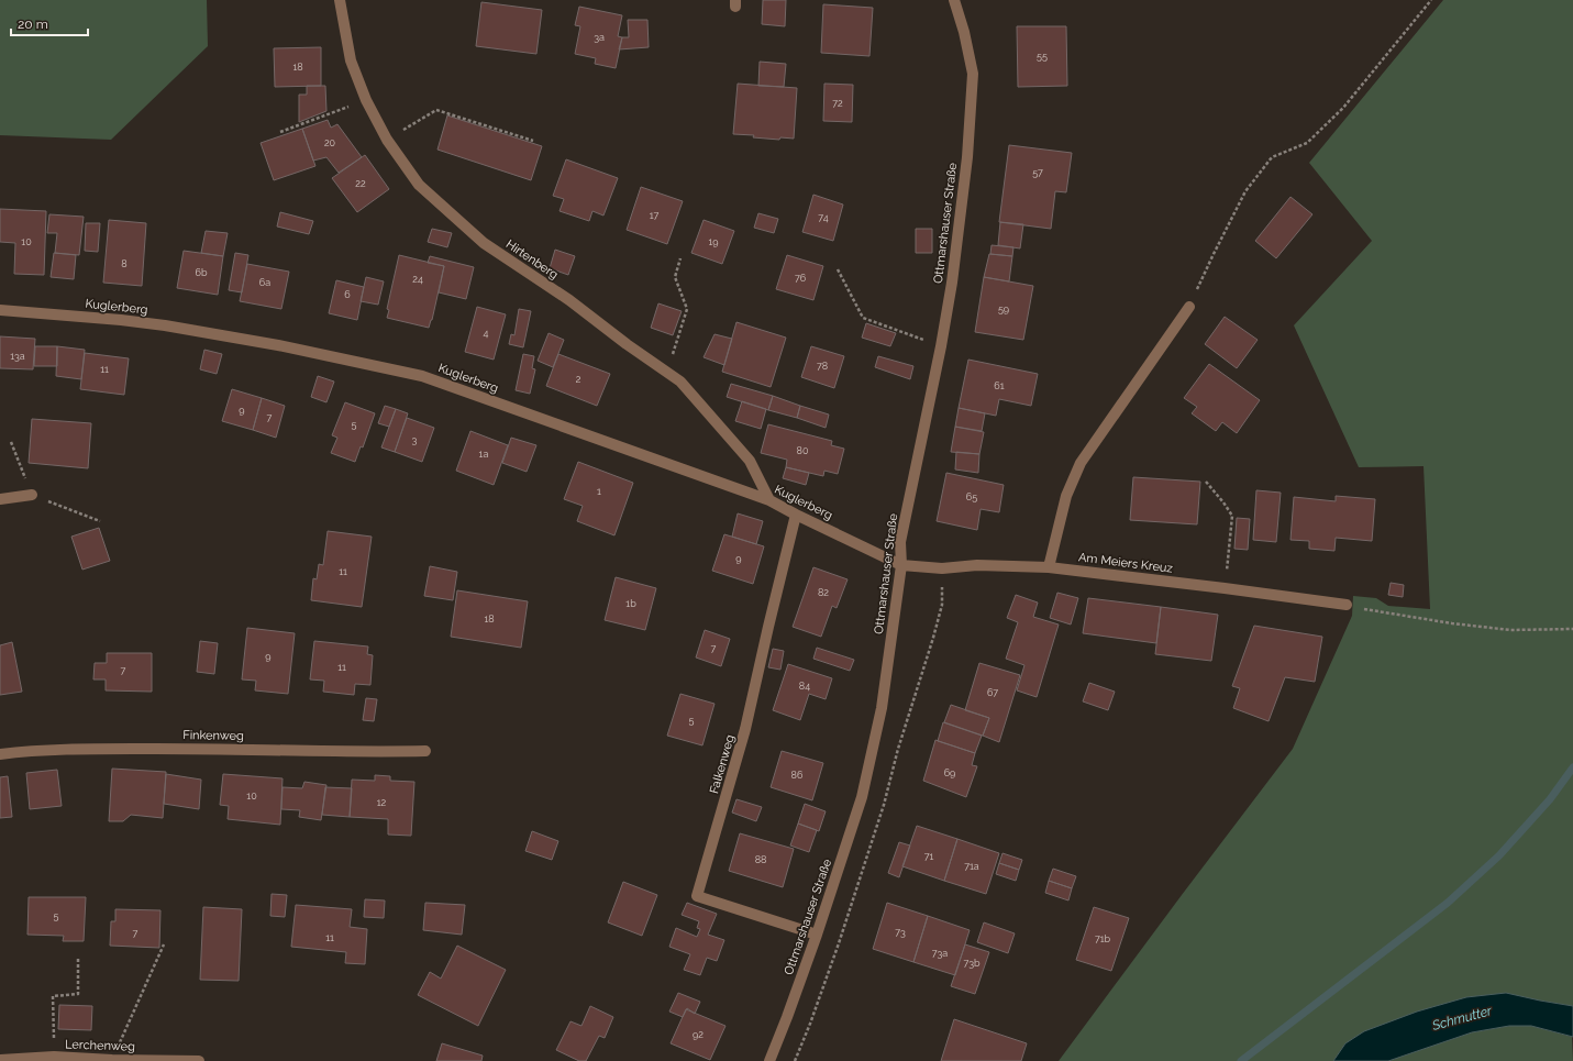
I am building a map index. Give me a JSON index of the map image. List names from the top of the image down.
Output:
{
  "streets": {
    "street": [
      "Ottmarshauser Straße",
      "Hirtenberg",
      "Kuglerberg",
      "Am Meiers Kreuz",
      "Finkenweg",
      "Falkenweg",
      "Lerchenweg"
    ]
  },
  "crossings": [
    ["Ottmarshauser Straße", "Kuglerberg"],
    ["Ottmarshauser Straße", "Am Meiers Kreuz"],
    ["Ottmarshauser Straße", "Falkenweg"],
    ["Hirtenberg", "Kuglerberg"],
    ["Kuglerberg", "Am Meiers Kreuz"],
    ["Kuglerberg", "Falkenweg"]
  ],
  "water": ["Schmutter"],
  "house_numbers": [
    "3a",
    "55",
    "18",
    "72",
    "20",
    "57",
    "22",
    "17",
    "74",
    "10",
    "19",
    "8",
    "6b",
    "76",
    "24",
    "6a",
    "6",
    "59",
    "4",
    "13a",
    "78",
    "11",
    "2",
    "61",
    "9",
    "7",
    "5",
    "3",
    "80",
    "1a",
    "1",
    "65",
    "9",
    "11",
    "82",
    "1b",
    "18",
    "7",
    "9",
    "11",
    "7",
    "84",
    "67",
    "5",
    "69",
    "86",
    "10",
    "12",
    "71",
    "88",
    "71a",
    "5",
    "73",
    "7",
    "11",
    "71b",
    "73a",
    "73b",
    "92"
  ],
  "scale_bar": "20 m"
}
